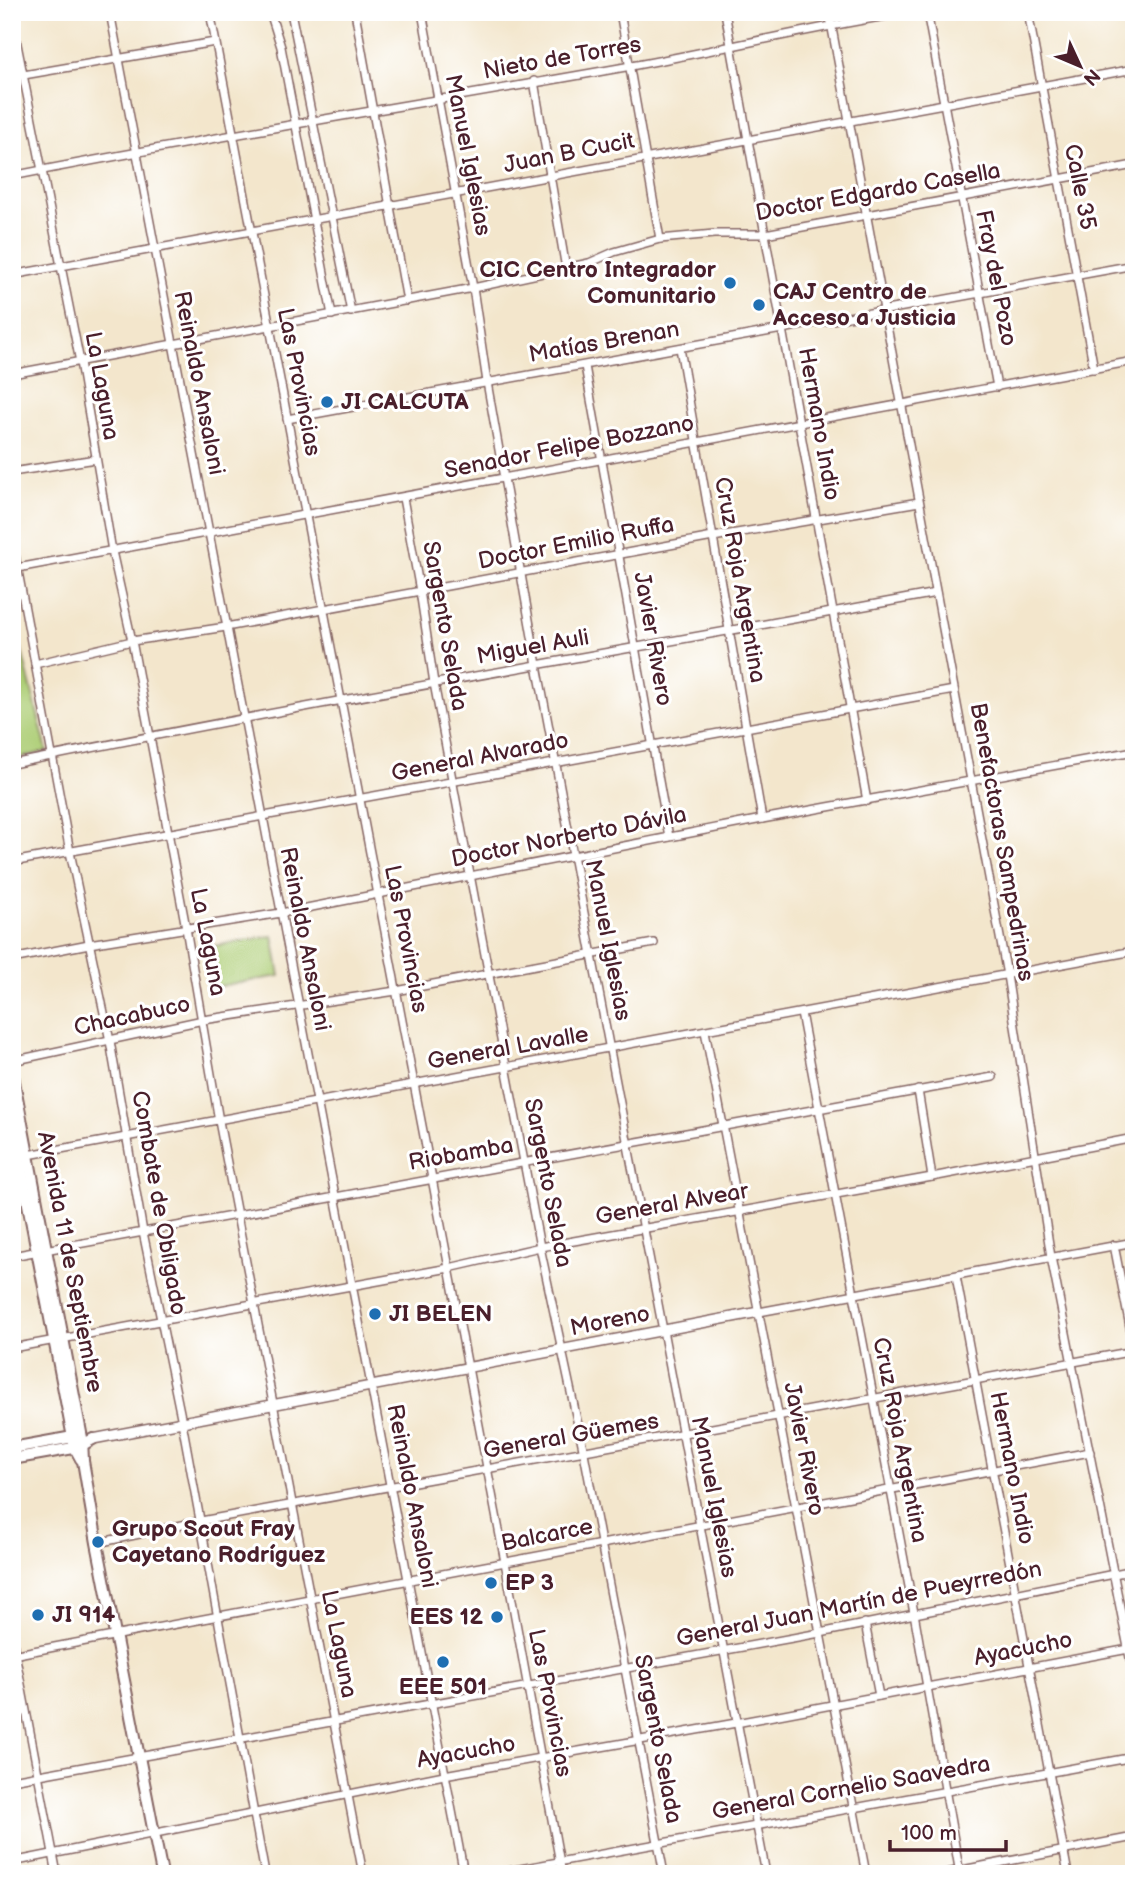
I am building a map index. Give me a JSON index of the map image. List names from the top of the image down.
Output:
{
  "streets": {
    "main road": ["Avenida 11 de Septiembre"],
    "street": [
      "Nieto de Torres",
      "Juan B Cucit",
      "Manuel Iglesias",
      "Calle 35",
      "Doctor Edgardo Casella",
      "Fray del Pozo",
      "Matías Brenan",
      "Las Provincias",
      "Reinaldo Ansaloni",
      "La Laguna",
      "Hermano Indio",
      "Senador Felipe Bozzano",
      "Doctor Emilio Ruffa",
      "Cruz Roja Argentina",
      "Sargento Selada",
      "Javier Rivero",
      "Miguel Auli",
      "General Alvarado",
      "Doctor Norberto Dávila",
      "Benefactoras Sampedrinas",
      "Chacabuco",
      "General Lavalle",
      "Riobamba",
      "Combate de Obligado",
      "General Alvear",
      "Moreno",
      "General Güemes",
      "Balcarce",
      "General Juan Martín de Pueyrredón",
      "Ayacucho",
      "General Cornelio Saavedra"
    ]
  },
  "crossings": [
    ["Nieto de Torres", "Manuel Iglesias"],
    ["Nieto de Torres", "Las Provincias"],
    ["Nieto de Torres", "Reinaldo Ansaloni"],
    ["Nieto de Torres", "La Laguna"],
    ["Nieto de Torres", "Hermano Indio"],
    ["Nieto de Torres", "Benefactoras Sampedrinas"],
    ["Juan B Cucit", "Manuel Iglesias"],
    ["Juan B Cucit", "Calle 35"],
    ["Juan B Cucit", "Fray del Pozo"],
    ["Juan B Cucit", "Las Provincias"],
    ["Juan B Cucit", "Reinaldo Ansaloni"],
    ["Juan B Cucit", "La Laguna"],
    ["Juan B Cucit", "Hermano Indio"],
    ["Juan B Cucit", "Benefactoras Sampedrinas"],
    ["Manuel Iglesias", "Doctor Edgardo Casella"],
    ["Manuel Iglesias", "Matías Brenan"],
    ["Manuel Iglesias", "Senador Felipe Bozzano"],
    ["Manuel Iglesias", "Doctor Emilio Ruffa"],
    ["Manuel Iglesias", "Miguel Auli"],
    ["Manuel Iglesias", "General Alvarado"],
    ["Manuel Iglesias", "Doctor Norberto Dávila"],
    ["Manuel Iglesias", "Chacabuco"],
    ["Manuel Iglesias", "General Lavalle"],
    ["Manuel Iglesias", "Riobamba"],
    ["Manuel Iglesias", "General Alvear"],
    ["Manuel Iglesias", "Moreno"],
    ["Manuel Iglesias", "General Güemes"],
    ["Manuel Iglesias", "Balcarce"],
    ["Manuel Iglesias", "General Juan Martín de Pueyrredón"],
    ["Manuel Iglesias", "Ayacucho"],
    ["Manuel Iglesias", "General Cornelio Saavedra"],
    ["Calle 35", "Doctor Edgardo Casella"],
    ["Calle 35", "Matías Brenan"],
    ["Calle 35", "Senador Felipe Bozzano"],
    ["Doctor Edgardo Casella", "Fray del Pozo"],
    ["Doctor Edgardo Casella", "Las Provincias"],
    ["Doctor Edgardo Casella", "Reinaldo Ansaloni"],
    ["Doctor Edgardo Casella", "La Laguna"],
    ["Doctor Edgardo Casella", "Hermano Indio"],
    ["Doctor Edgardo Casella", "Benefactoras Sampedrinas"],
    ["Fray del Pozo", "Matías Brenan"],
    ["Fray del Pozo", "Senador Felipe Bozzano"],
    ["Matías Brenan", "Las Provincias"],
    ["Matías Brenan", "Hermano Indio"],
    ["Matías Brenan", "Cruz Roja Argentina"],
    ["Matías Brenan", "Javier Rivero"],
    ["Matías Brenan", "Benefactoras Sampedrinas"],
    ["Las Provincias", "Senador Felipe Bozzano"],
    ["Las Provincias", "Doctor Emilio Ruffa"],
    ["Las Provincias", "Miguel Auli"],
    ["Las Provincias", "General Alvarado"],
    ["Las Provincias", "Doctor Norberto Dávila"],
    ["Las Provincias", "Chacabuco"],
    ["Las Provincias", "General Lavalle"],
    ["Las Provincias", "Riobamba"],
    ["Las Provincias", "General Alvear"],
    ["Las Provincias", "Moreno"],
    ["Las Provincias", "General Güemes"],
    ["Las Provincias", "Balcarce"],
    ["Las Provincias", "General Juan Martín de Pueyrredón"],
    ["Las Provincias", "Ayacucho"],
    ["Las Provincias", "General Cornelio Saavedra"],
    ["Reinaldo Ansaloni", "Senador Felipe Bozzano"],
    ["Reinaldo Ansaloni", "Doctor Emilio Ruffa"],
    ["Reinaldo Ansaloni", "Miguel Auli"],
    ["Reinaldo Ansaloni", "General Alvarado"],
    ["Reinaldo Ansaloni", "Doctor Norberto Dávila"],
    ["Reinaldo Ansaloni", "Chacabuco"],
    ["Reinaldo Ansaloni", "General Lavalle"],
    ["Reinaldo Ansaloni", "Riobamba"],
    ["Reinaldo Ansaloni", "General Alvear"],
    ["Reinaldo Ansaloni", "Moreno"],
    ["Reinaldo Ansaloni", "General Güemes"],
    ["Reinaldo Ansaloni", "Balcarce"],
    ["Reinaldo Ansaloni", "General Juan Martín de Pueyrredón"],
    ["Reinaldo Ansaloni", "Ayacucho"],
    ["La Laguna", "Senador Felipe Bozzano"],
    ["La Laguna", "Doctor Emilio Ruffa"],
    ["La Laguna", "Miguel Auli"],
    ["La Laguna", "General Alvarado"],
    ["La Laguna", "Doctor Norberto Dávila"],
    ["La Laguna", "Chacabuco"],
    ["La Laguna", "General Lavalle"],
    ["La Laguna", "Riobamba"],
    ["La Laguna", "General Alvear"],
    ["La Laguna", "Moreno"],
    ["La Laguna", "General Güemes"],
    ["La Laguna", "Balcarce"],
    ["La Laguna", "General Juan Martín de Pueyrredón"],
    ["La Laguna", "Ayacucho"],
    ["Hermano Indio", "Senador Felipe Bozzano"],
    ["Hermano Indio", "Doctor Emilio Ruffa"],
    ["Hermano Indio", "Miguel Auli"],
    ["Hermano Indio", "General Alvarado"],
    ["Hermano Indio", "Doctor Norberto Dávila"],
    ["Hermano Indio", "Moreno"],
    ["Hermano Indio", "General Güemes"],
    ["Hermano Indio", "Balcarce"],
    ["Hermano Indio", "General Juan Martín de Pueyrredón"],
    ["Hermano Indio", "Ayacucho"],
    ["Hermano Indio", "General Cornelio Saavedra"],
    ["Senador Felipe Bozzano", "Cruz Roja Argentina"],
    ["Senador Felipe Bozzano", "Sargento Selada"],
    ["Senador Felipe Bozzano", "Javier Rivero"],
    ["Senador Felipe Bozzano", "Benefactoras Sampedrinas"],
    ["Senador Felipe Bozzano", "Combate de Obligado"],
    ["Doctor Emilio Ruffa", "Cruz Roja Argentina"],
    ["Doctor Emilio Ruffa", "Sargento Selada"],
    ["Doctor Emilio Ruffa", "Javier Rivero"],
    ["Doctor Emilio Ruffa", "Benefactoras Sampedrinas"],
    ["Doctor Emilio Ruffa", "Combate de Obligado"],
    ["Cruz Roja Argentina", "Miguel Auli"],
    ["Cruz Roja Argentina", "General Alvarado"],
    ["Cruz Roja Argentina", "Doctor Norberto Dávila"],
    ["Cruz Roja Argentina", "General Lavalle"],
    ["Cruz Roja Argentina", "Riobamba"],
    ["Cruz Roja Argentina", "General Alvear"],
    ["Cruz Roja Argentina", "Moreno"],
    ["Cruz Roja Argentina", "General Güemes"],
    ["Cruz Roja Argentina", "Balcarce"],
    ["Cruz Roja Argentina", "General Juan Martín de Pueyrredón"],
    ["Cruz Roja Argentina", "Ayacucho"],
    ["Cruz Roja Argentina", "General Cornelio Saavedra"],
    ["Sargento Selada", "Miguel Auli"],
    ["Sargento Selada", "General Alvarado"],
    ["Sargento Selada", "Doctor Norberto Dávila"],
    ["Sargento Selada", "Chacabuco"],
    ["Sargento Selada", "General Lavalle"],
    ["Sargento Selada", "Riobamba"],
    ["Sargento Selada", "General Alvear"],
    ["Sargento Selada", "Moreno"],
    ["Sargento Selada", "General Güemes"],
    ["Sargento Selada", "Balcarce"],
    ["Sargento Selada", "General Juan Martín de Pueyrredón"],
    ["Sargento Selada", "Ayacucho"],
    ["Sargento Selada", "General Cornelio Saavedra"],
    ["Javier Rivero", "Miguel Auli"],
    ["Javier Rivero", "General Alvarado"],
    ["Javier Rivero", "Doctor Norberto Dávila"],
    ["Javier Rivero", "General Lavalle"],
    ["Javier Rivero", "Riobamba"],
    ["Javier Rivero", "General Alvear"],
    ["Javier Rivero", "Moreno"],
    ["Javier Rivero", "General Güemes"],
    ["Javier Rivero", "Balcarce"],
    ["Javier Rivero", "General Juan Martín de Pueyrredón"],
    ["Javier Rivero", "Ayacucho"],
    ["Javier Rivero", "General Cornelio Saavedra"],
    ["Miguel Auli", "Benefactoras Sampedrinas"],
    ["Miguel Auli", "Combate de Obligado"],
    ["General Alvarado", "Benefactoras Sampedrinas"],
    ["General Alvarado", "Combate de Obligado"],
    ["Doctor Norberto Dávila", "Benefactoras Sampedrinas"],
    ["Doctor Norberto Dávila", "Combate de Obligado"],
    ["Benefactoras Sampedrinas", "General Lavalle"],
    ["Benefactoras Sampedrinas", "General Alvear"],
    ["Benefactoras Sampedrinas", "Moreno"],
    ["Benefactoras Sampedrinas", "General Güemes"],
    ["Benefactoras Sampedrinas", "Balcarce"],
    ["Benefactoras Sampedrinas", "General Juan Martín de Pueyrredón"],
    ["Benefactoras Sampedrinas", "Ayacucho"],
    ["Chacabuco", "Combate de Obligado"],
    ["General Lavalle", "Combate de Obligado"],
    ["General Lavalle", "Avenida 11 de Septiembre"],
    ["Riobamba", "Combate de Obligado"],
    ["Riobamba", "Avenida 11 de Septiembre"],
    ["Combate de Obligado", "General Alvear"],
    ["Combate de Obligado", "Moreno"],
    ["Combate de Obligado", "General Güemes"],
    ["Combate de Obligado", "Balcarce"],
    ["Combate de Obligado", "General Juan Martín de Pueyrredón"],
    ["Combate de Obligado", "Ayacucho"],
    ["General Alvear", "Avenida 11 de Septiembre"],
    ["Avenida 11 de Septiembre", "Moreno"],
    ["Avenida 11 de Septiembre", "General Güemes"],
    ["Avenida 11 de Septiembre", "Balcarce"],
    ["Avenida 11 de Septiembre", "General Juan Martín de Pueyrredón"],
    ["Avenida 11 de Septiembre", "Ayacucho"]
  ],
  "places": [
    "CIC Centro Integrador Comunitario",
    "CAJ Centro de Acceso a Justicia",
    "JI CALCUTA",
    "JI BELEN",
    "Grupo Scout Fray Cayetano Rodríguez",
    "EP 3",
    "JI 914",
    "EES 12",
    "EEE 501"
  ],
  "scale_bar": "100 m",
  "north": "bottom right"
}
